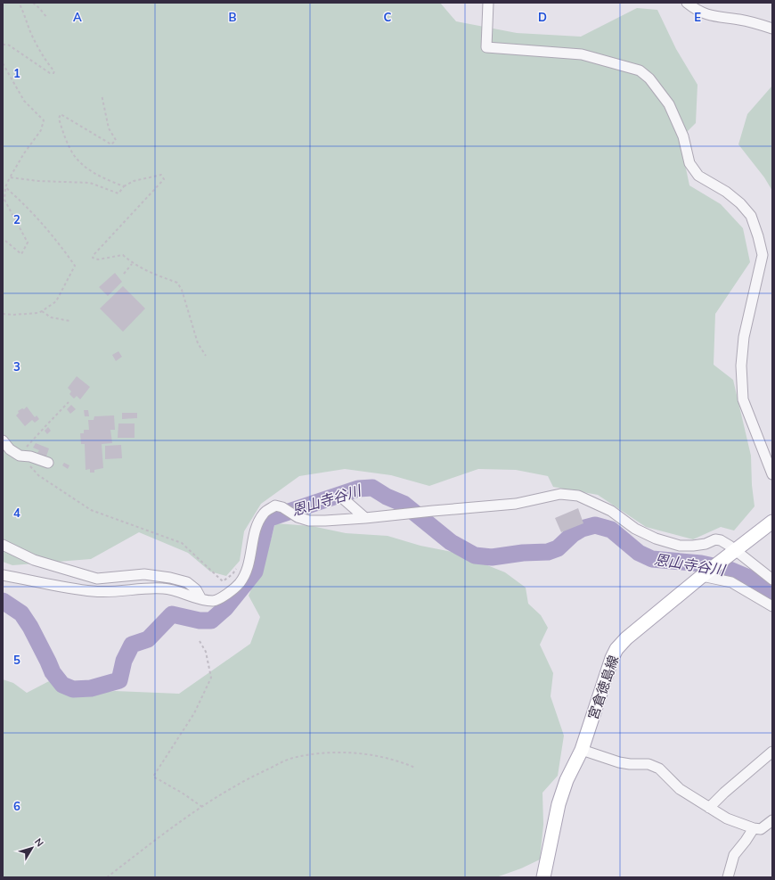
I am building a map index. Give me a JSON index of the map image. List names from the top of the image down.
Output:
{
  "streets": {
    "main road": ["宮倉徳島線"]
  },
  "water": ["恩山寺谷川"],
  "north": "top right",
  "grid": {
    "columns": [
      "A",
      "B",
      "C",
      "D",
      "E"
    ],
    "rows": [
      "1",
      "2",
      "3",
      "4",
      "5",
      "6"
    ]
  }
}
